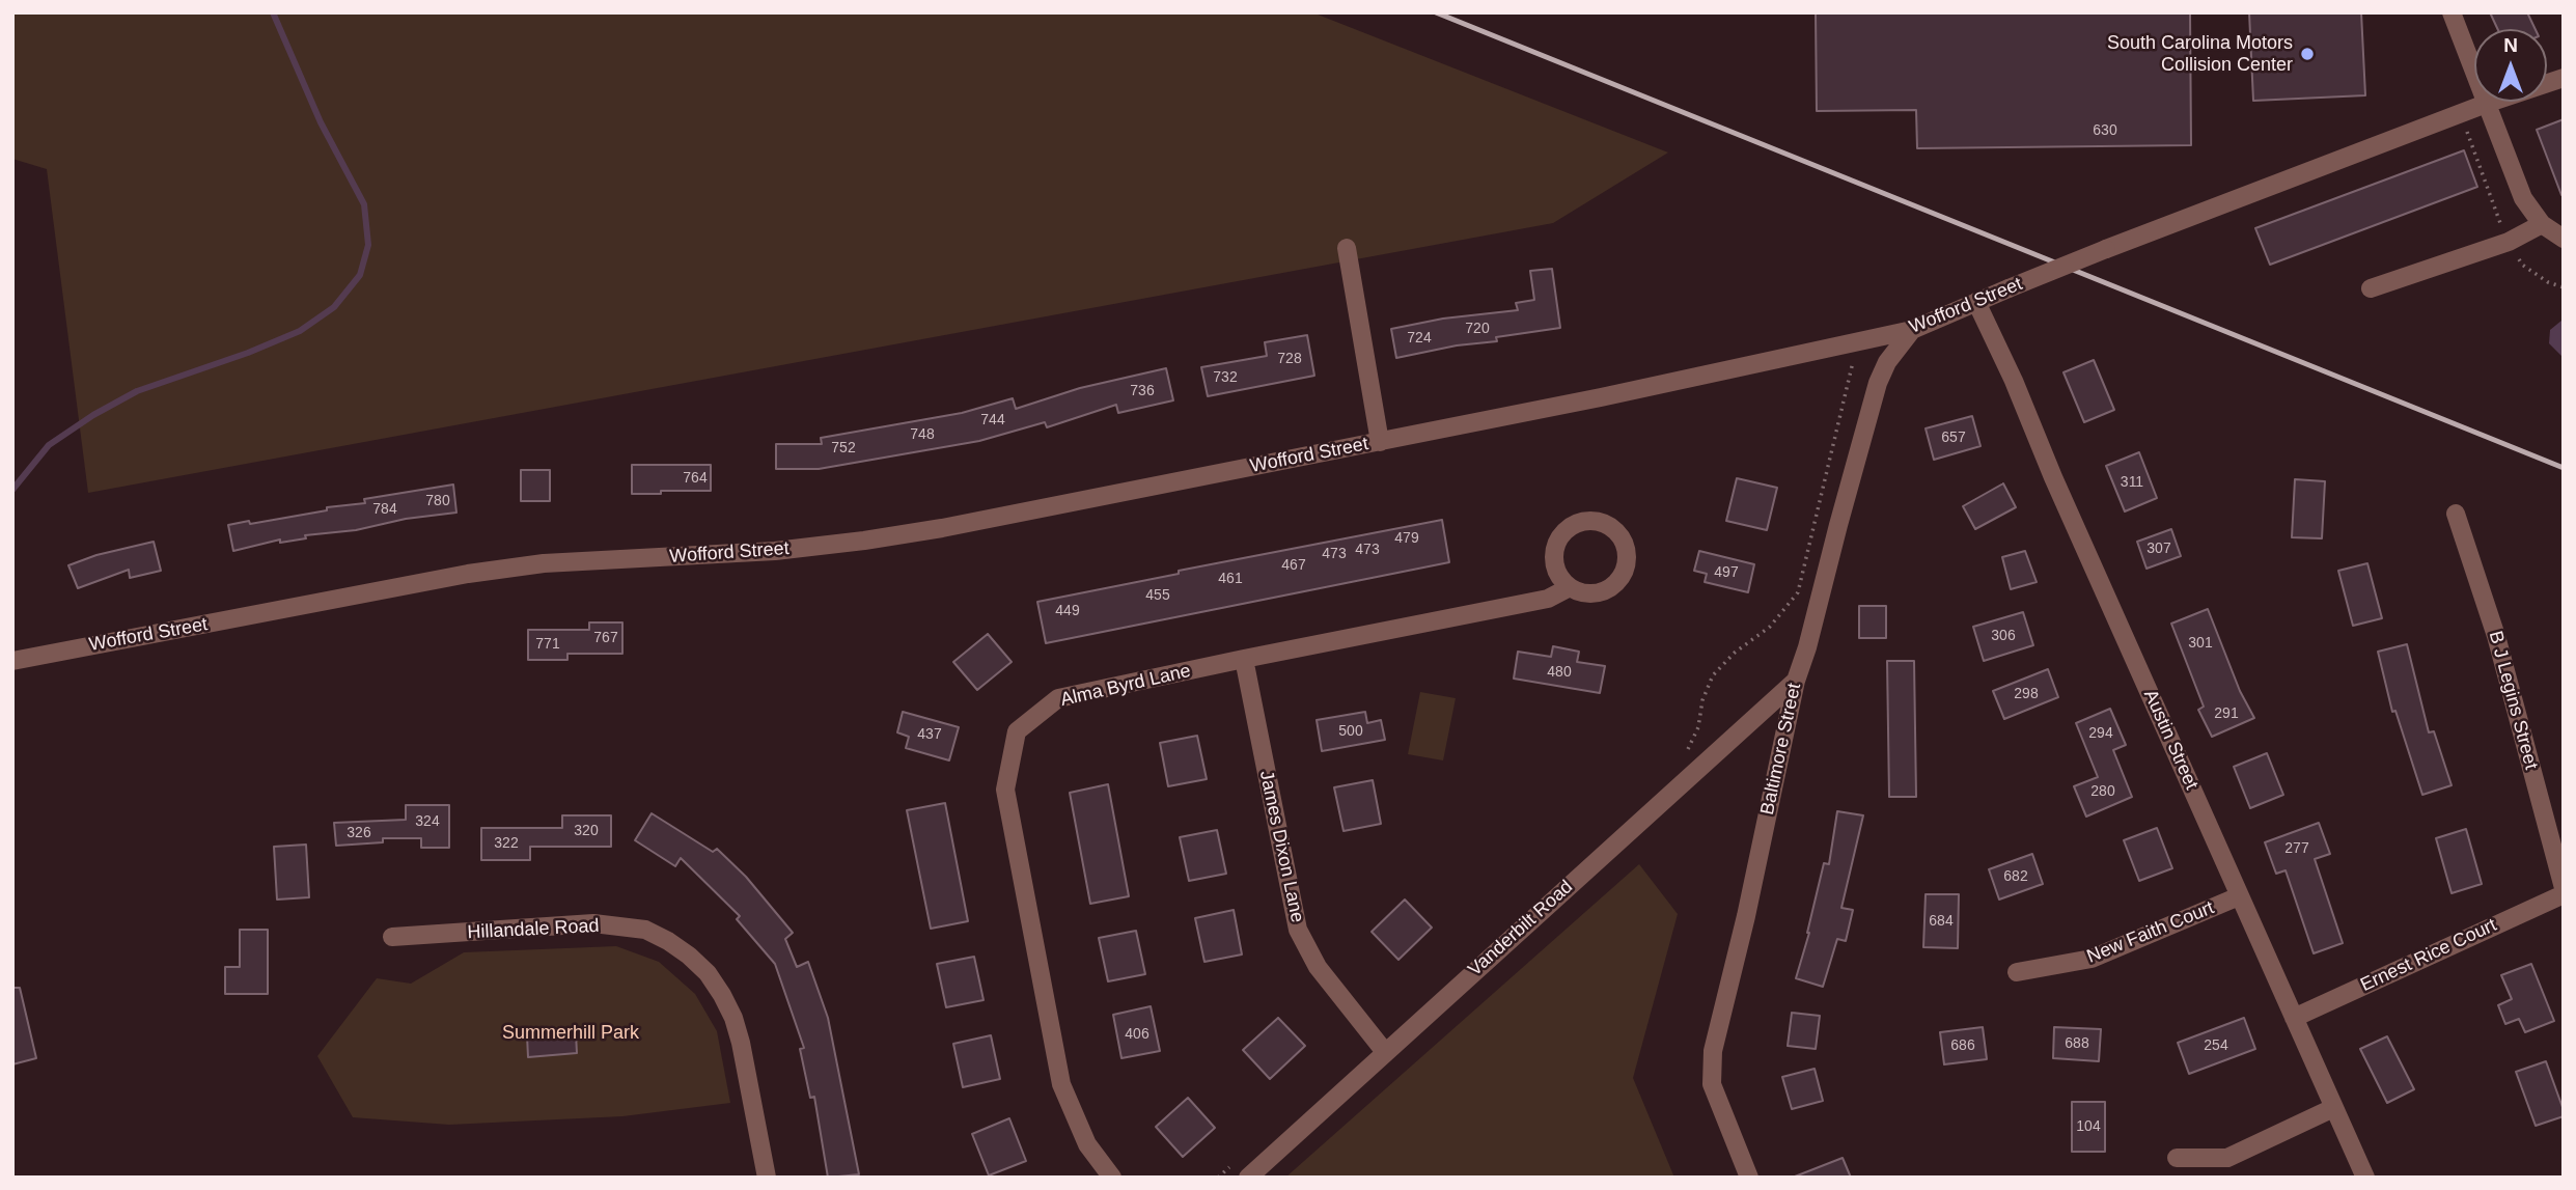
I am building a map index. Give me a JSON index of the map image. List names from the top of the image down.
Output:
{
  "streets": {
    "street": [
      "Wofford Street",
      "Alma Byrd Lane",
      "B J Legins Street",
      "Austin Street",
      "Baltimore Street",
      "James Dixon Lane",
      "Vanderbilt Road",
      "Hillandale Road",
      "New Faith Court",
      "Ernest Rice Court"
    ]
  },
  "crossings": [
    ["Wofford Street", "Austin Street"],
    ["Wofford Street", "Baltimore Street"],
    ["Alma Byrd Lane", "James Dixon Lane"],
    ["Austin Street", "New Faith Court"],
    ["Austin Street", "Ernest Rice Court"],
    ["Baltimore Street", "Vanderbilt Road"],
    ["James Dixon Lane", "Vanderbilt Road"]
  ],
  "parks": ["Summerhill Park"],
  "places": ["South Carolina Motors Collision Center"],
  "house_numbers": [
    "630",
    "720",
    "724",
    "728",
    "732",
    "736",
    "744",
    "748",
    "657",
    "752",
    "764",
    "311",
    "780",
    "784",
    "479",
    "307",
    "473",
    "473",
    "467",
    "497",
    "461",
    "455",
    "449",
    "306",
    "767",
    "301",
    "771",
    "480",
    "298",
    "291",
    "500",
    "294",
    "437",
    "280",
    "324",
    "320",
    "326",
    "322",
    "277",
    "682",
    "684",
    "406",
    "688",
    "686",
    "254",
    "104"
  ],
  "north": "top"
}
